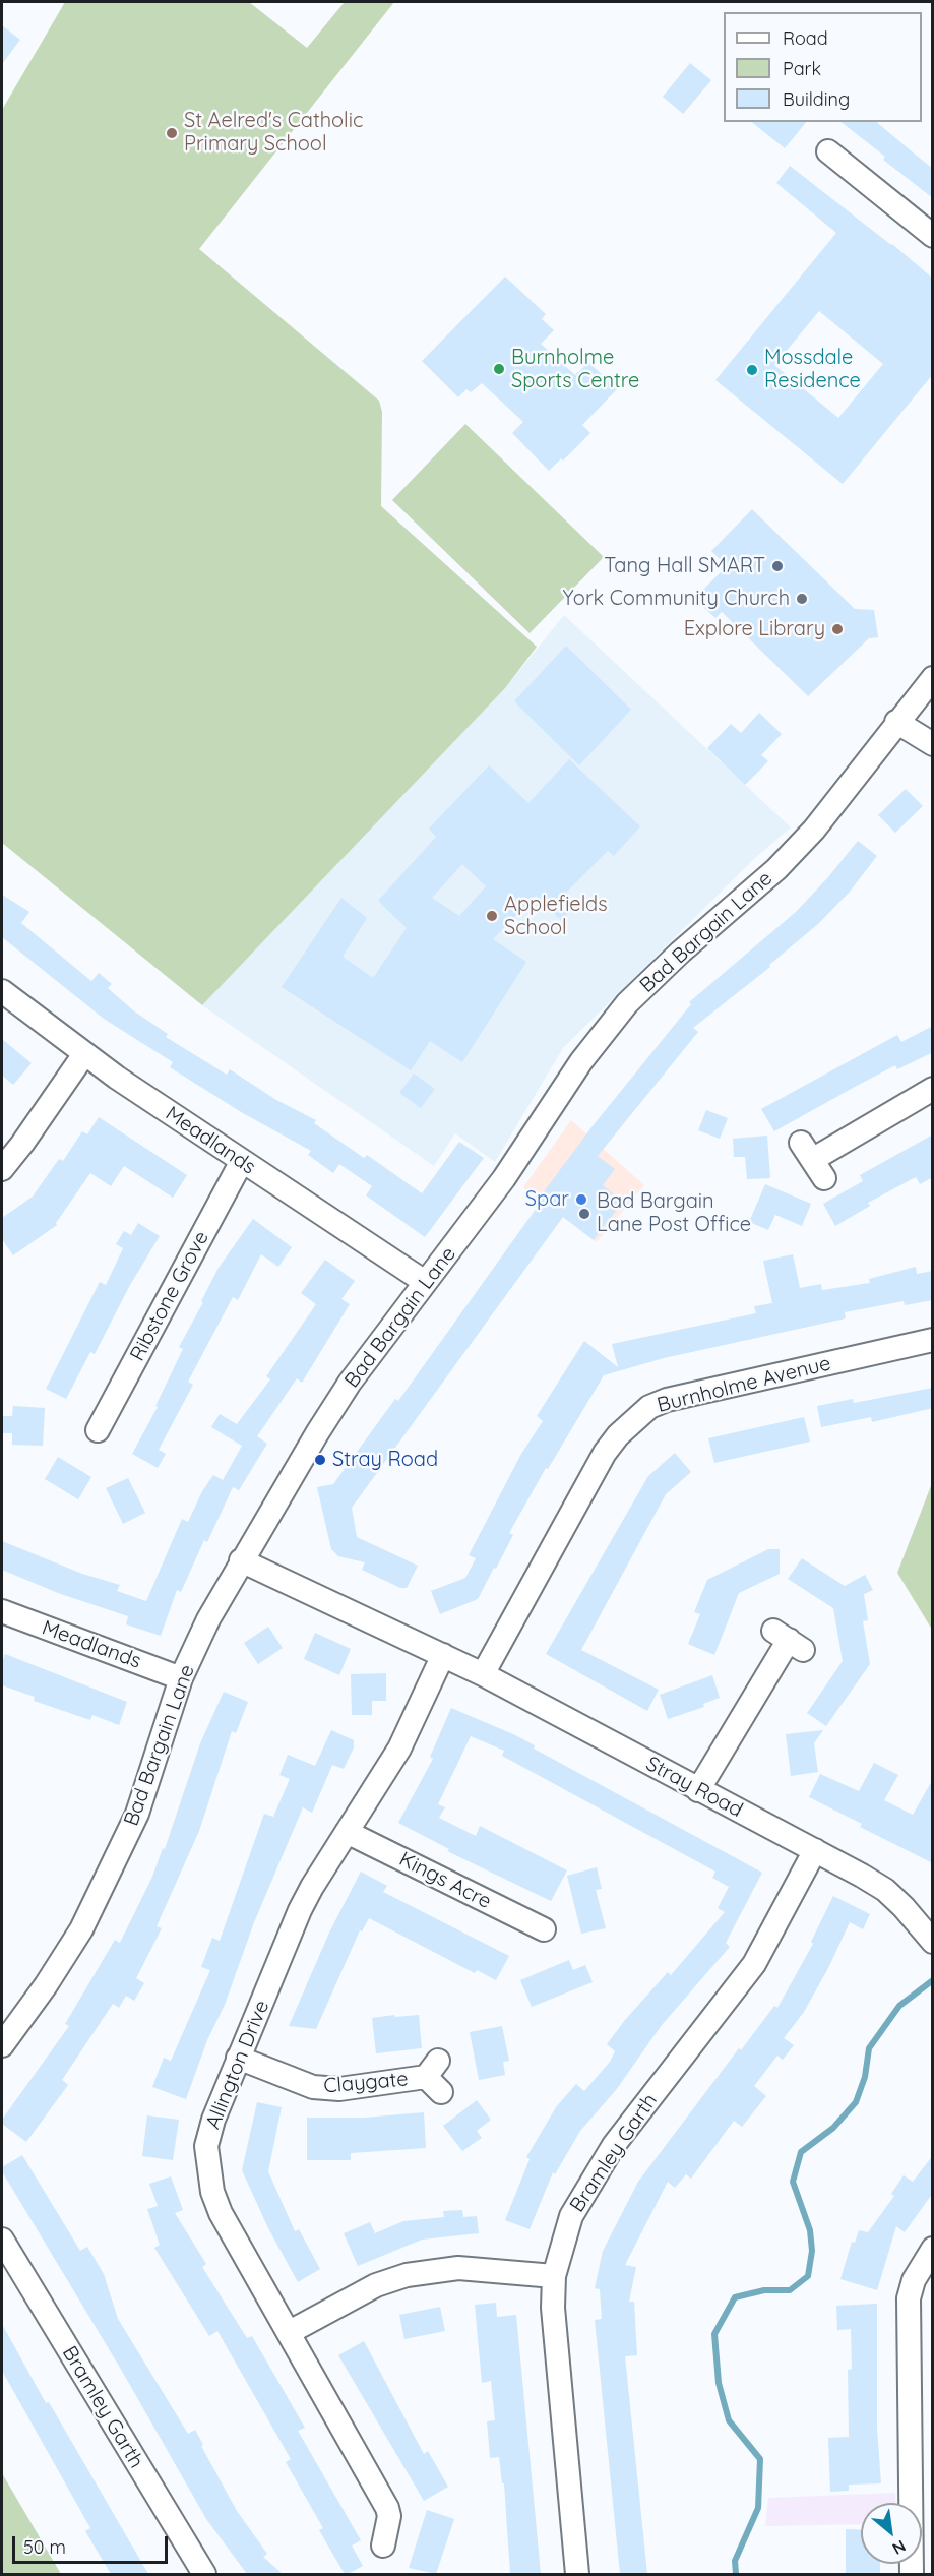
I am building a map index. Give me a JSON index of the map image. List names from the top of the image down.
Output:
{
  "streets": {
    "street": [
      "Bad Bargain Lane",
      "Meadlands",
      "Ribstone Grove",
      "Burnholme Avenue",
      "Stray Road",
      "Kings Acre",
      "Allington Drive",
      "Claygate",
      "Bramley Garth"
    ]
  },
  "crossings": [
    ["Bad Bargain Lane", "Meadlands"],
    ["Bad Bargain Lane", "Stray Road"],
    ["Meadlands", "Ribstone Grove"],
    ["Burnholme Avenue", "Stray Road"],
    ["Stray Road", "Allington Drive"],
    ["Stray Road", "Bramley Garth"],
    ["Kings Acre", "Allington Drive"],
    ["Allington Drive", "Claygate"]
  ],
  "places": [
    "St Aelred's Catholic Primary School",
    "Burnholme Sports Centre",
    "Mossdale Residence",
    "Tang Hall SMART",
    "York Community Church",
    "Explore Library",
    "Applefields School",
    "Spar",
    "Bad Bargain Lane Post Office",
    "Stray Road"
  ],
  "legend": ["Road", "Park", "Building"],
  "scale_bar": "50 m",
  "north": "bottom right"
}
